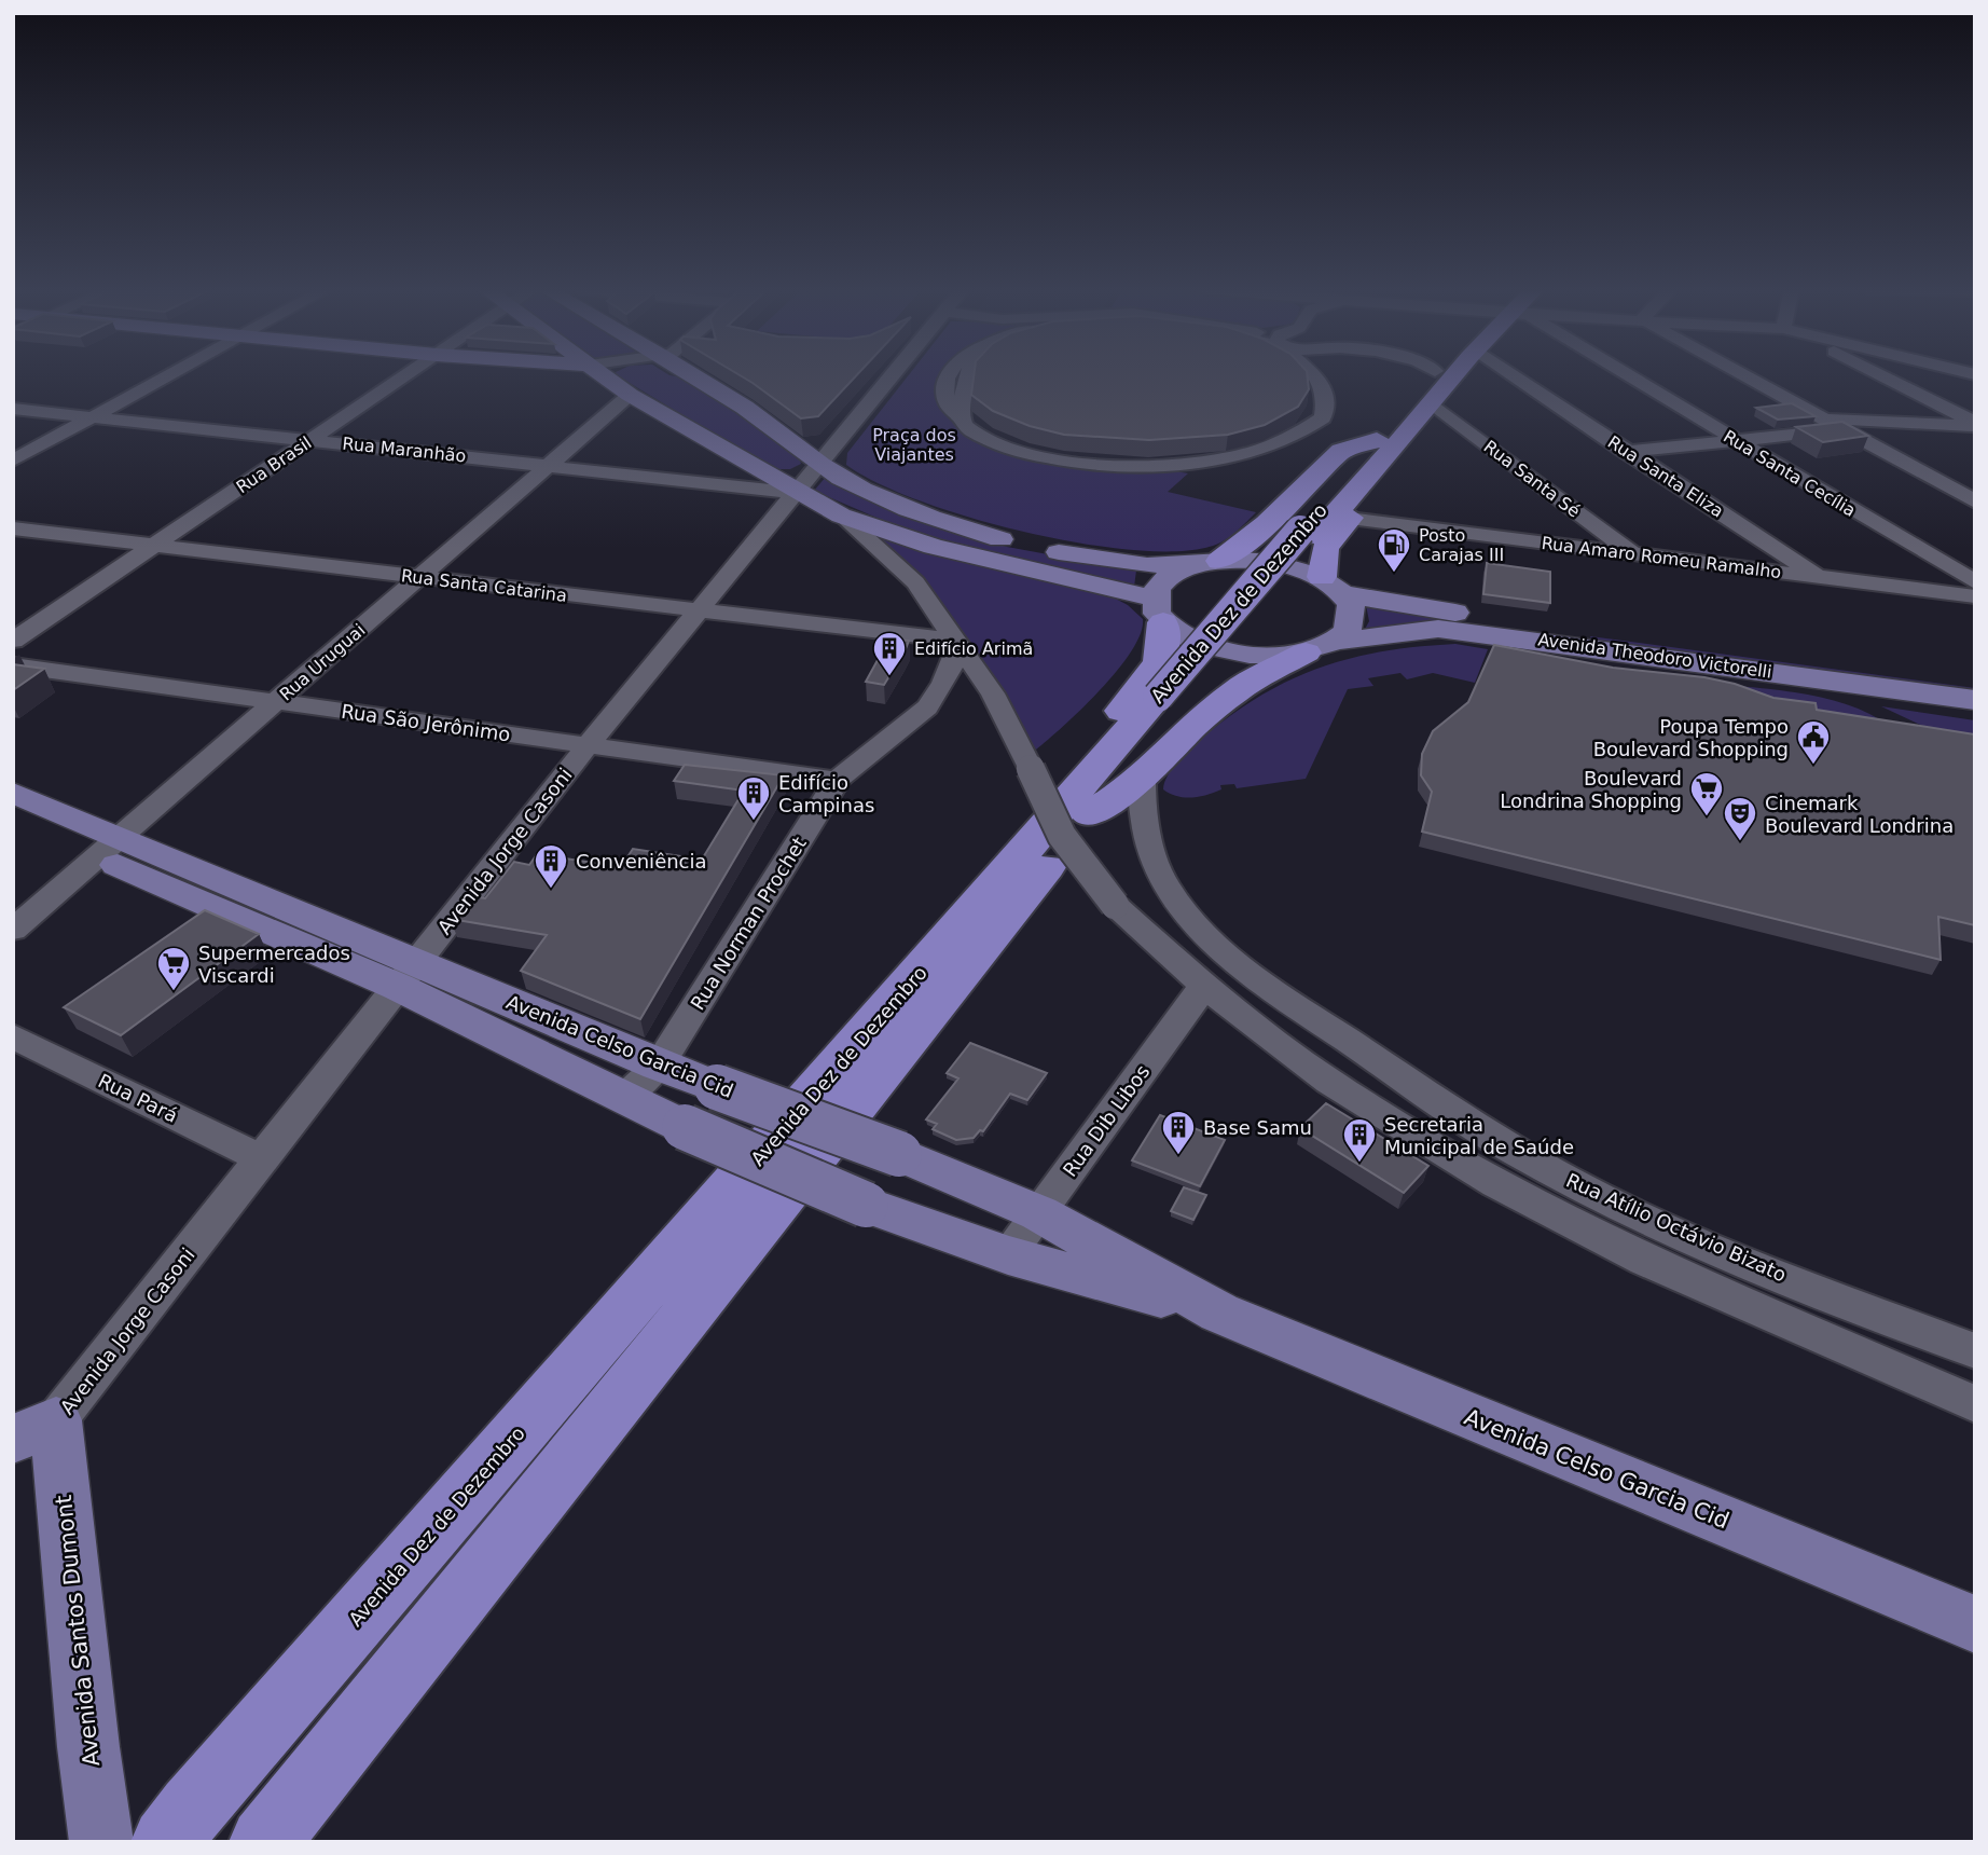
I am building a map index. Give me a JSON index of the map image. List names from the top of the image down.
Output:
{
  "streets": {
    "highway": ["Avenida Dez de Dezembro"],
    "main road": ["Avenida Theodoro Victorelli", "Avenida Celso Garcia Cid", "Avenida Santos Dumont"],
    "street": [
      "Rua Maranhão",
      "Rua Brasil",
      "Rua Santa Cecília",
      "Rua Santa Eliza",
      "Rua Santa Sé",
      "Rua Amaro Romeu Ramalho",
      "Rua Santa Catarina",
      "Rua Uruguai",
      "Rua São Jerônimo",
      "Avenida Jorge Casoni",
      "Rua Norman Prochet",
      "Rua Pará",
      "Rua Dib Libos",
      "Rua Atílio Octávio Bizato"
    ]
  },
  "crossings": [
    ["Rua Maranhão", "Rua Brasil"],
    ["Rua Maranhão", "Avenida Theodoro Victorelli"],
    ["Rua Maranhão", "Rua Uruguai"],
    ["Rua Maranhão", "Avenida Jorge Casoni"],
    ["Rua Brasil", "Rua Santa Catarina"],
    ["Rua Santa Eliza", "Rua Amaro Romeu Ramalho"],
    ["Rua Santa Sé", "Rua Amaro Romeu Ramalho"],
    ["Rua Santa Sé", "Avenida Dez de Dezembro"],
    ["Rua Santa Catarina", "Rua Uruguai"],
    ["Rua Santa Catarina", "Avenida Jorge Casoni"],
    ["Rua Santa Catarina", "Rua Norman Prochet"],
    ["Avenida Theodoro Victorelli", "Rua Uruguai"],
    ["Avenida Theodoro Victorelli", "Avenida Jorge Casoni"],
    ["Rua Uruguai", "Rua São Jerônimo"],
    ["Rua Uruguai", "Avenida Celso Garcia Cid"],
    ["Rua São Jerônimo", "Avenida Jorge Casoni"],
    ["Rua São Jerônimo", "Rua Norman Prochet"],
    ["Avenida Jorge Casoni", "Avenida Celso Garcia Cid"],
    ["Avenida Jorge Casoni", "Rua Pará"],
    ["Avenida Jorge Casoni", "Avenida Santos Dumont"],
    ["Rua Norman Prochet", "Avenida Celso Garcia Cid"],
    ["Avenida Celso Garcia Cid", "Rua Dib Libos"]
  ],
  "parks": ["Praça dos Viajantes"],
  "places": {
    "fuel station": ["Posto Carajas III"],
    "building": [
      "Edifício Arimã",
      "Edifício Campinas",
      "Conveniência",
      "Base Samu",
      "Secretaria Municipal de Saúde"
    ],
    "public building": ["Poupa Tempo Boulevard Shopping"],
    "supermarket": ["Boulevard Londrina Shopping", "Supermercados Viscardi"],
    "theatre": ["Cinemark Boulevard Londrina"]
  }
}
